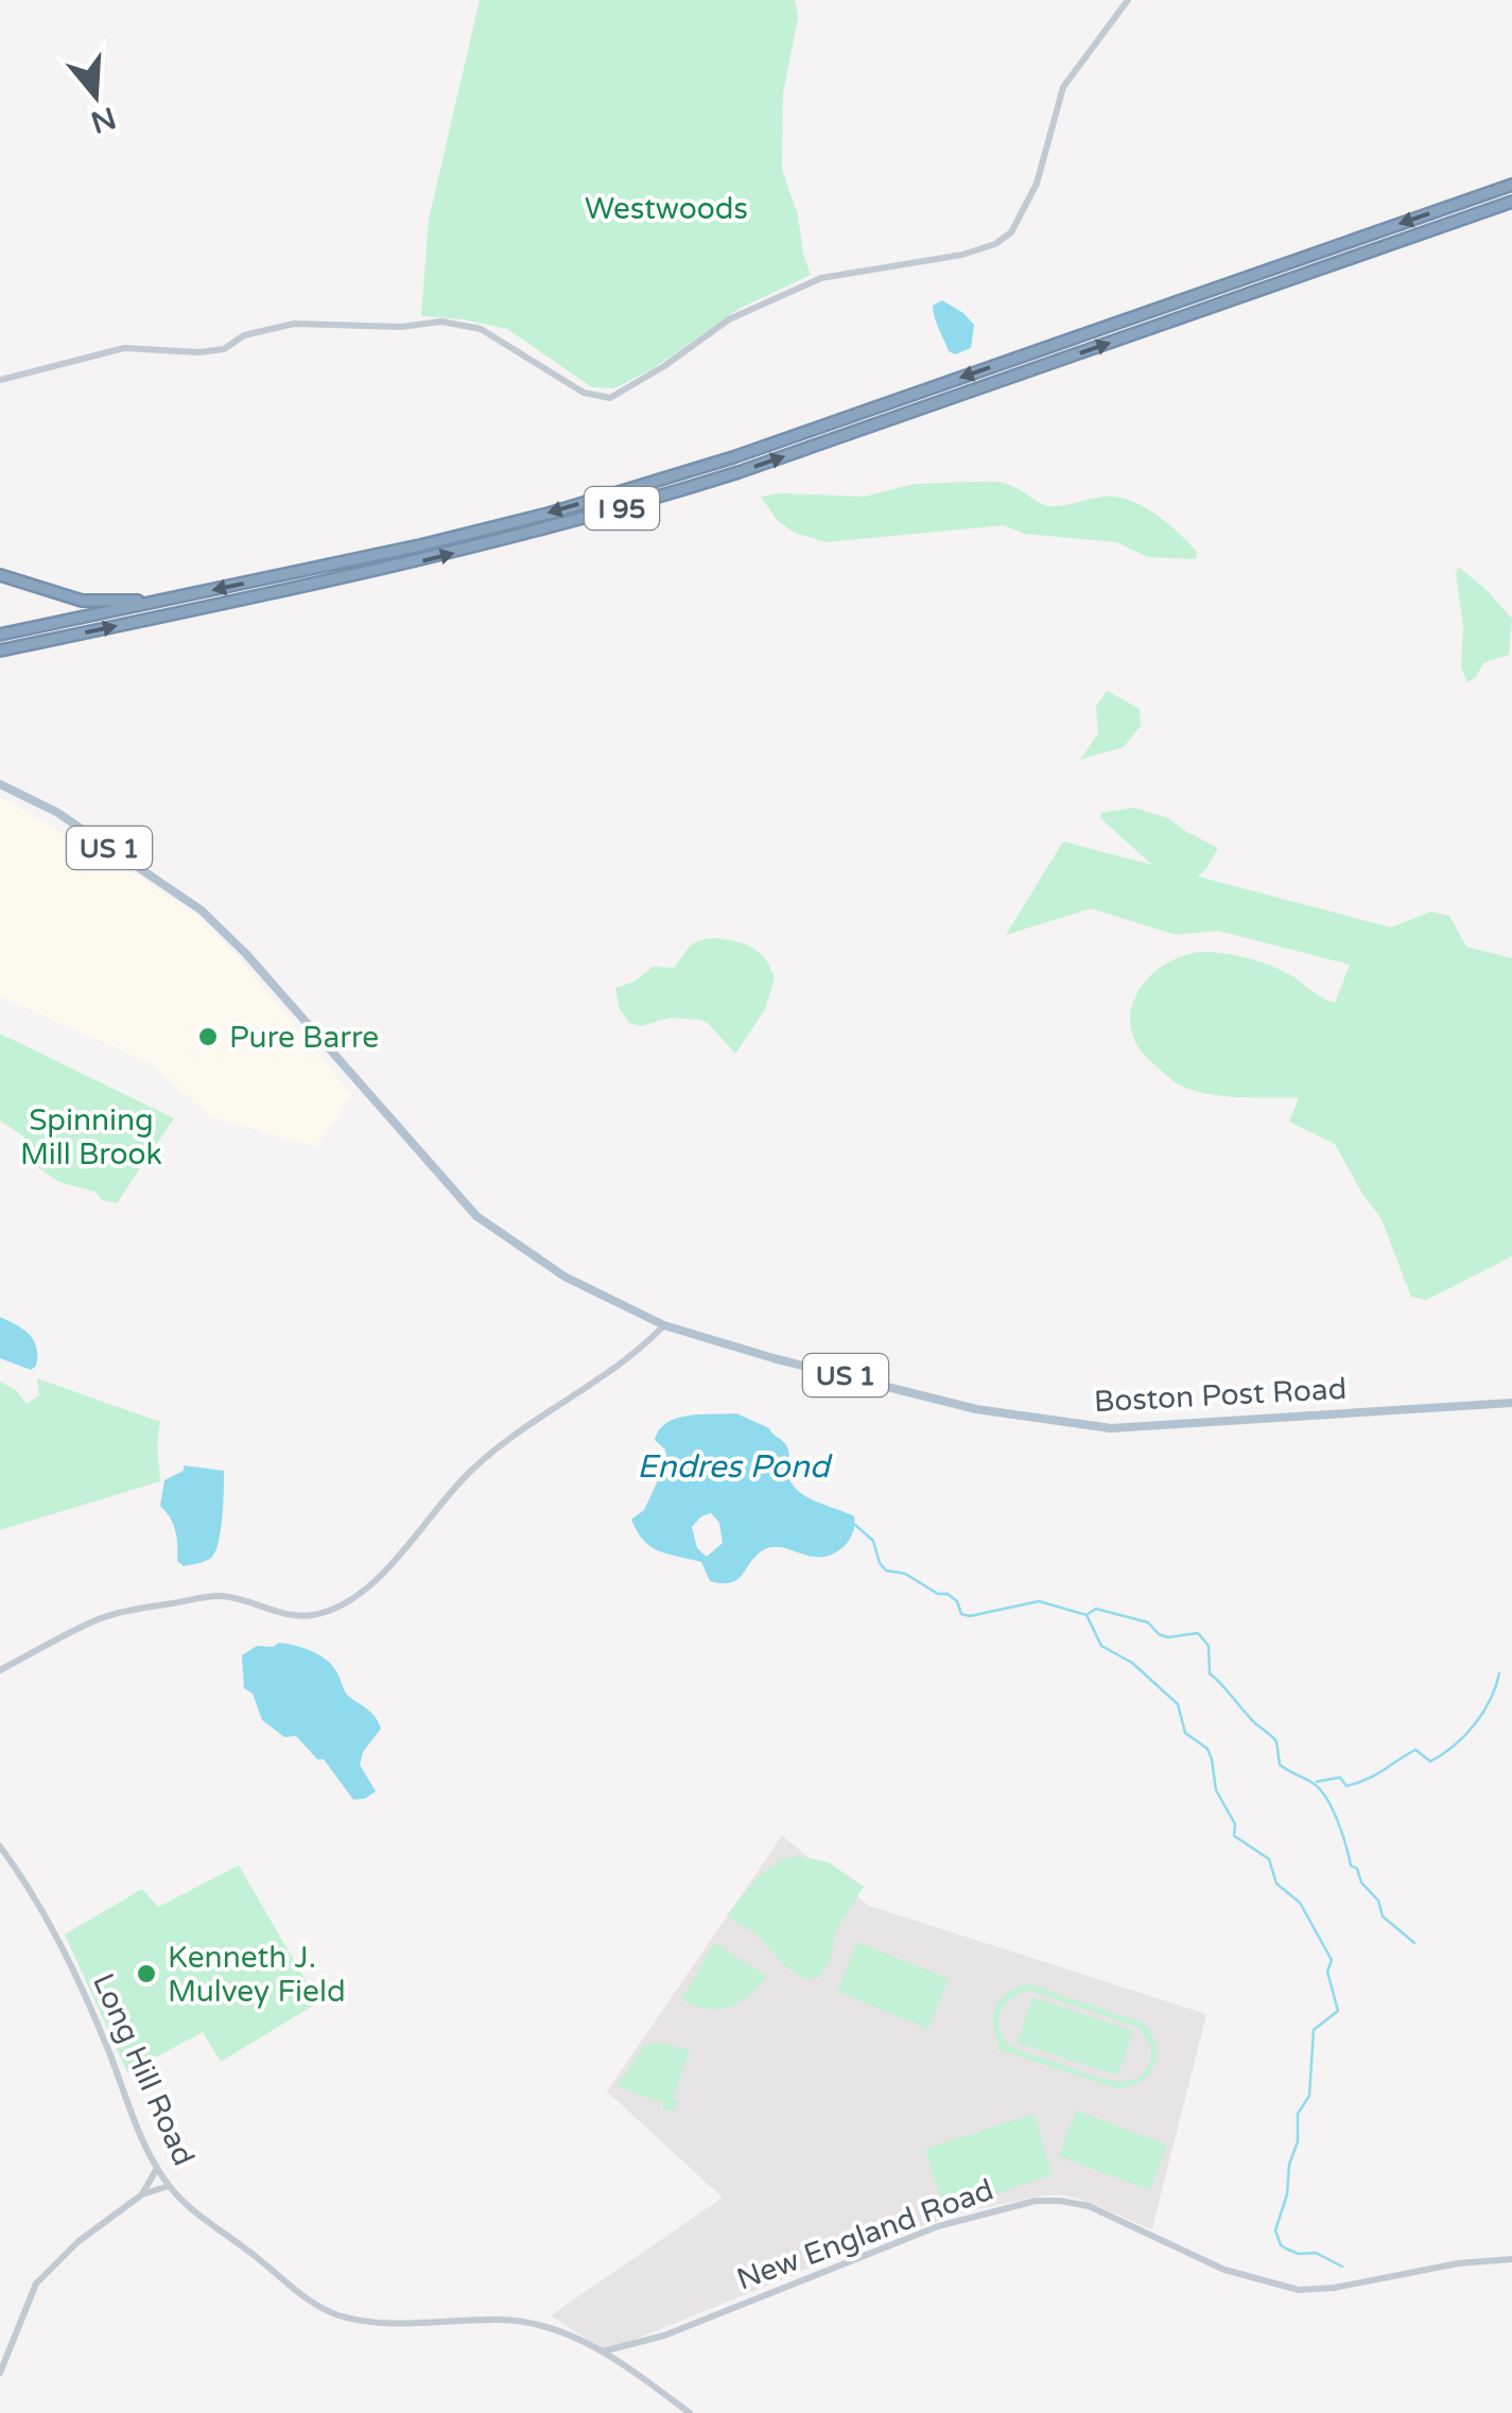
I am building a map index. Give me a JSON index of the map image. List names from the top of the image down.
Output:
{
  "streets": {
    "highway": ["I 95"],
    "main road": ["US 1", "Boston Post Road"],
    "street": ["Long Hill Road", "New England Road"]
  },
  "crossings": [
    ["Long Hill Road", "New England Road"]
  ],
  "water": ["Endres Pond"],
  "parks": ["Westwoods", "Spinning Mill Brook"],
  "places": ["Pure Barre", "Kenneth J. Mulvey Field"],
  "north": "bottom"
}
